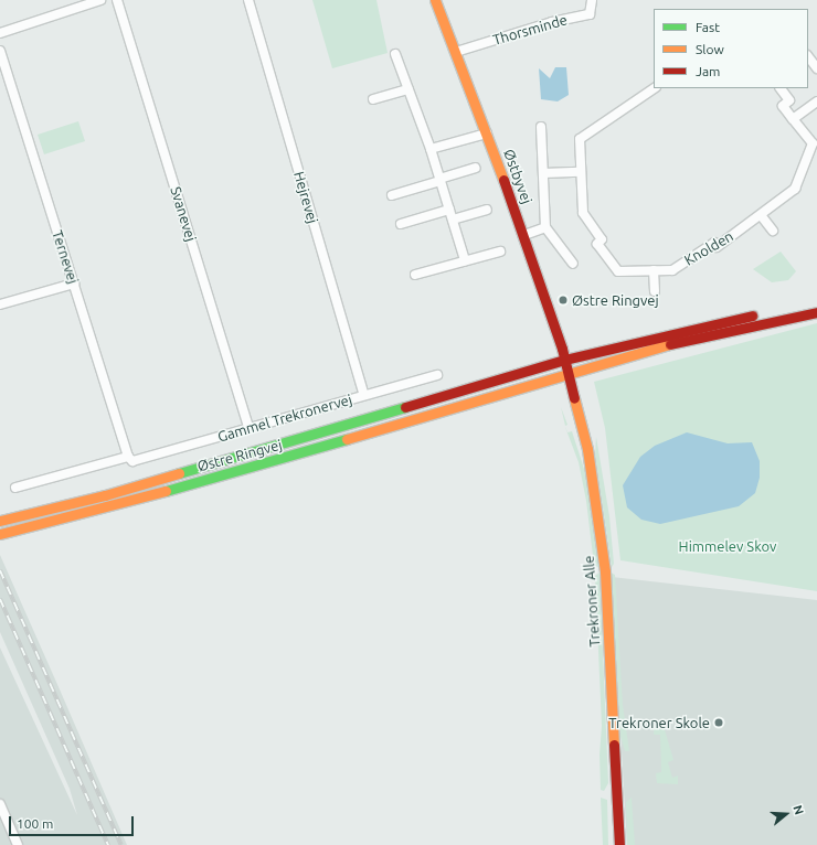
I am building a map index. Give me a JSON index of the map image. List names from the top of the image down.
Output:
{
  "streets": {
    "main road": ["Østbyvej", "Østre Ringvej", "Trekroner Alle"],
    "street": [
      "Thorsminde",
      "Hejrevej",
      "Svanevej",
      "Knolden",
      "Ternevej",
      "Gammel Trekronervej"
    ]
  },
  "crossings": [
    ["Thorsminde", "Østbyvej"],
    ["Østbyvej", "Østre Ringvej"],
    ["Østbyvej", "Trekroner Alle"],
    ["Hejrevej", "Gammel Trekronervej"],
    ["Svanevej", "Gammel Trekronervej"],
    ["Ternevej", "Gammel Trekronervej"],
    ["Østre Ringvej", "Trekroner Alle"]
  ],
  "parks": ["Himmelev Skov"],
  "places": ["Østre Ringvej", "Trekroner Skole"],
  "legend": ["Fast", "Slow", "Jam"],
  "scale_bar": "100 m",
  "north": "right"
}
